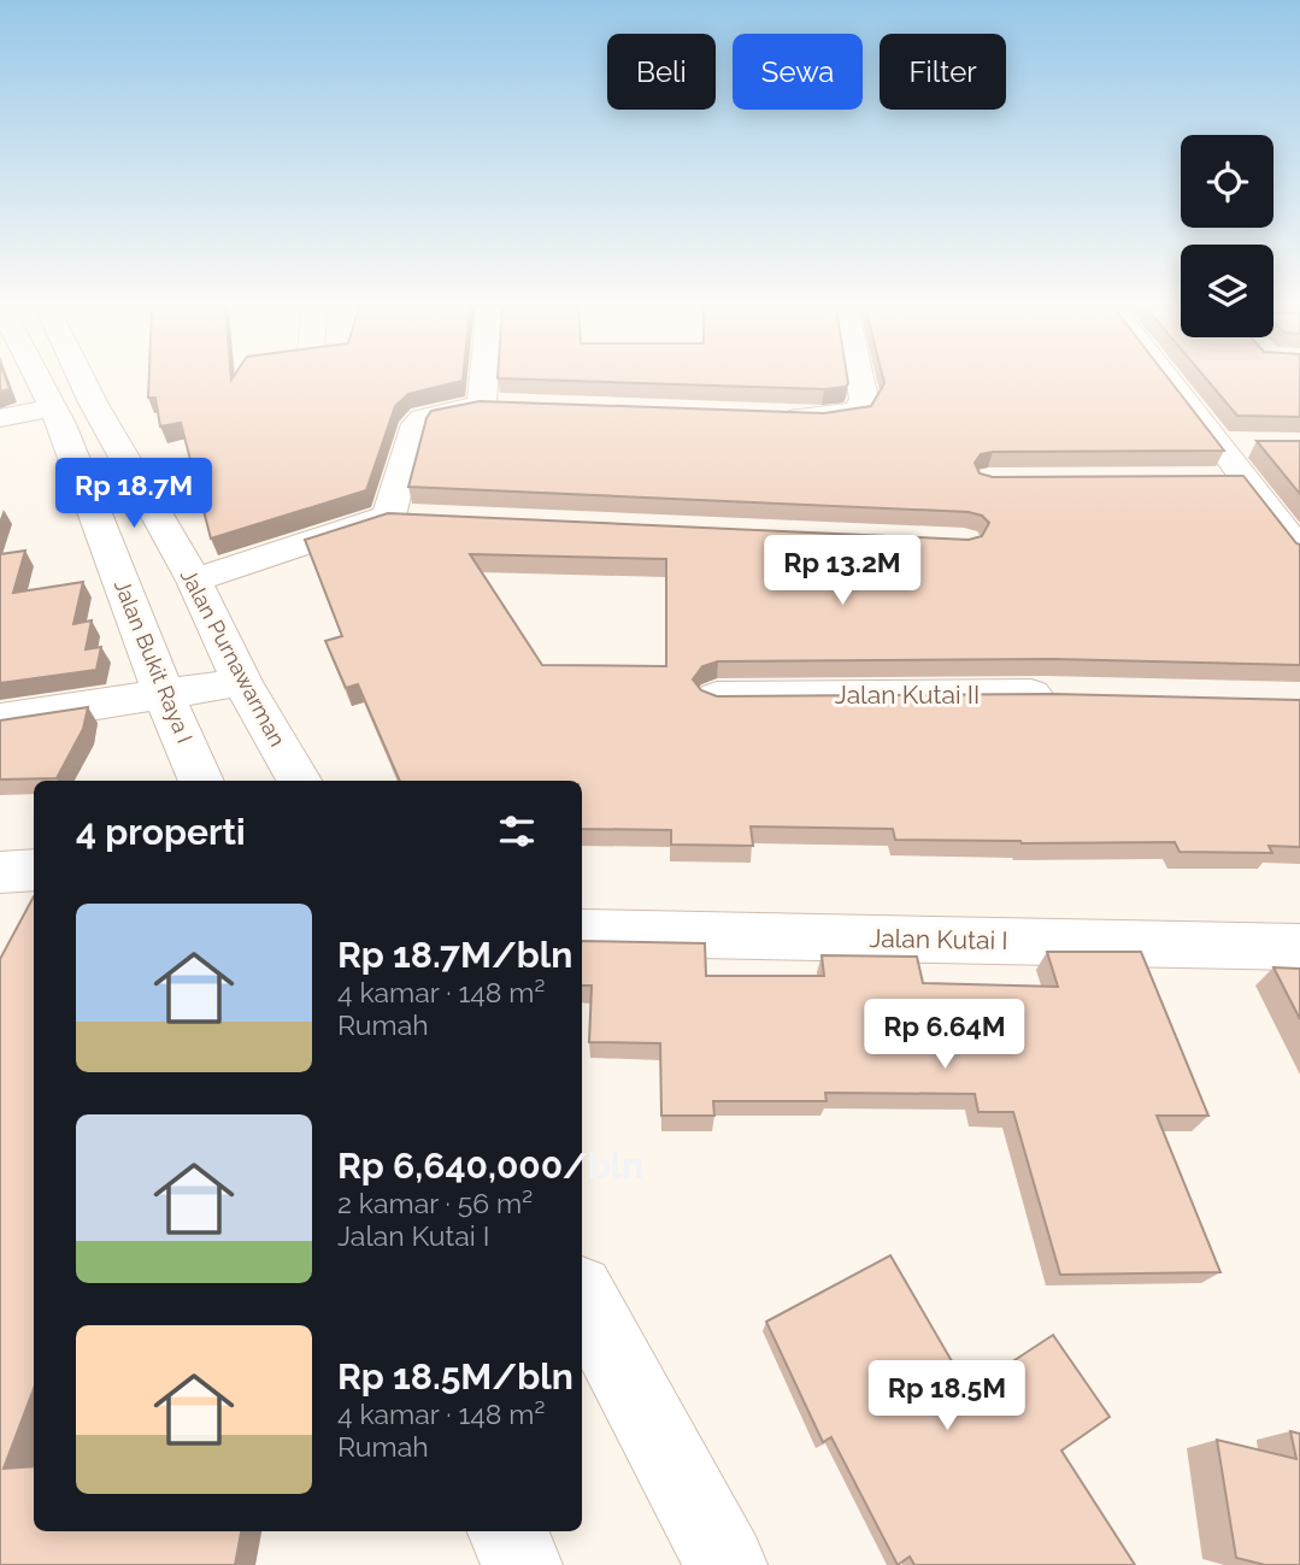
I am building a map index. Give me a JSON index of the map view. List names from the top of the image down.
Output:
{
  "streets": {
    "street": [
      "Jalan Purnawarman",
      "Jalan Bukit Raya I",
      "Jalan Kutai II",
      "Jalan Kutai I"
    ]
  },
  "crossings": [
    ["Jalan Purnawarman", "Jalan Bukit Raya I"]
  ],
  "page": {
    "chip": ["Beli", "Sewa", "Filter"],
    "price": [
      "Rp 18.7M",
      "Rp 13.2M",
      "Rp 6.64M",
      "Rp 18.5M"
    ],
    "heading": "4 properti",
    "list": [
      {
        "name": "Rp 18.7M/bln",
        "note": "4 kamar · 148 m² · Rumah"
      },
      {
        "name": "Rp 6,640,000/bln",
        "note": "2 kamar · 56 m² · Jalan Kutai I"
      },
      {
        "name": "Rp 18.5M/bln",
        "note": "4 kamar · 148 m² · Rumah"
      }
    ]
  }
}
